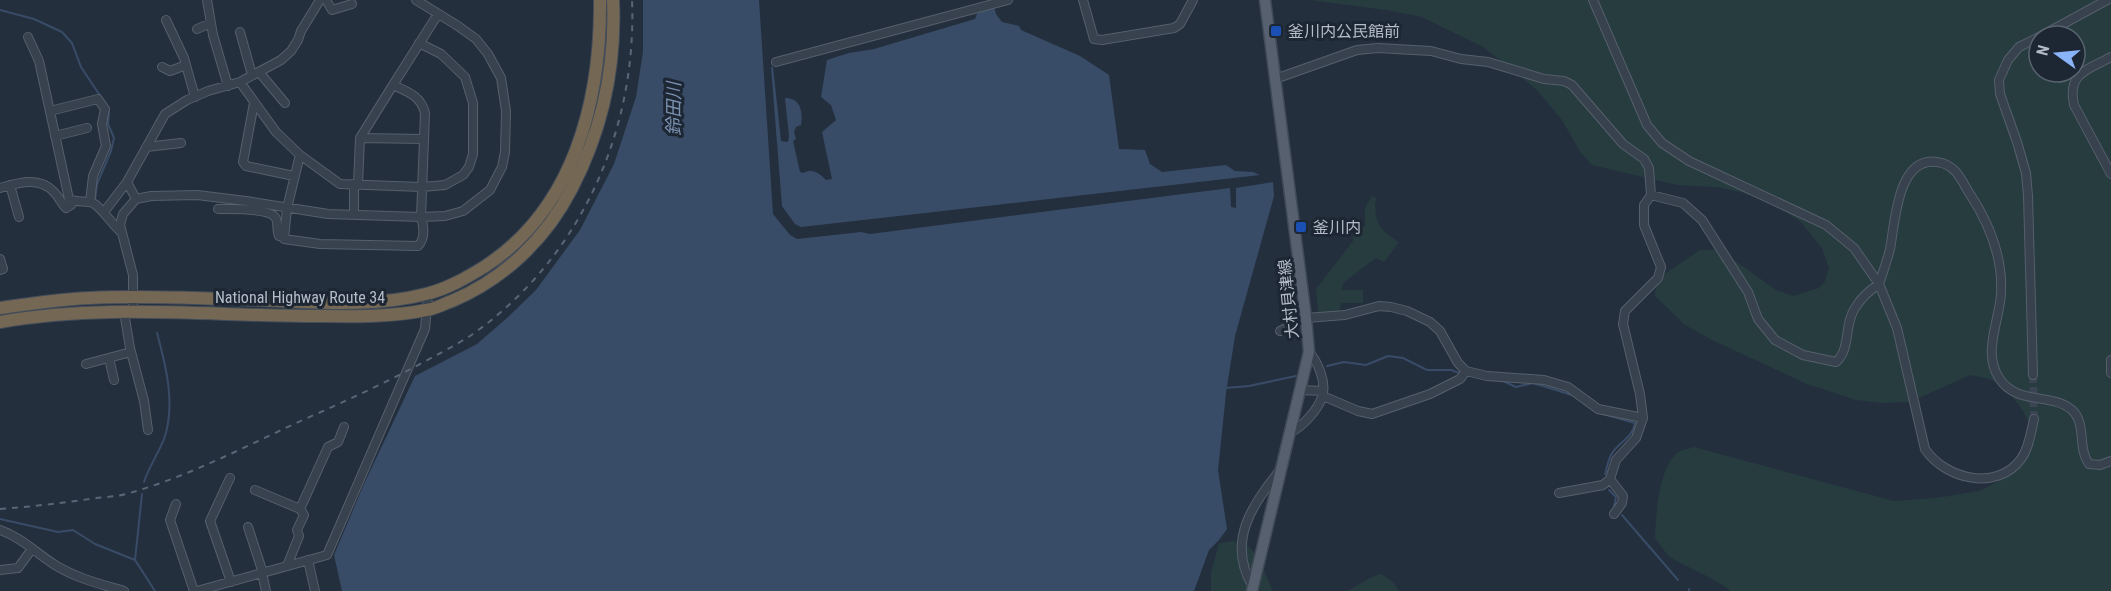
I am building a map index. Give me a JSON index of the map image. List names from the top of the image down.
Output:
{
  "streets": {
    "highway": ["National Highway Route 34"],
    "main road": ["大村貝津線"]
  },
  "water": ["鈴田川"],
  "places": {
    "transit": ["釜川内公民館前", "釜川内"]
  },
  "north": "left"
}
